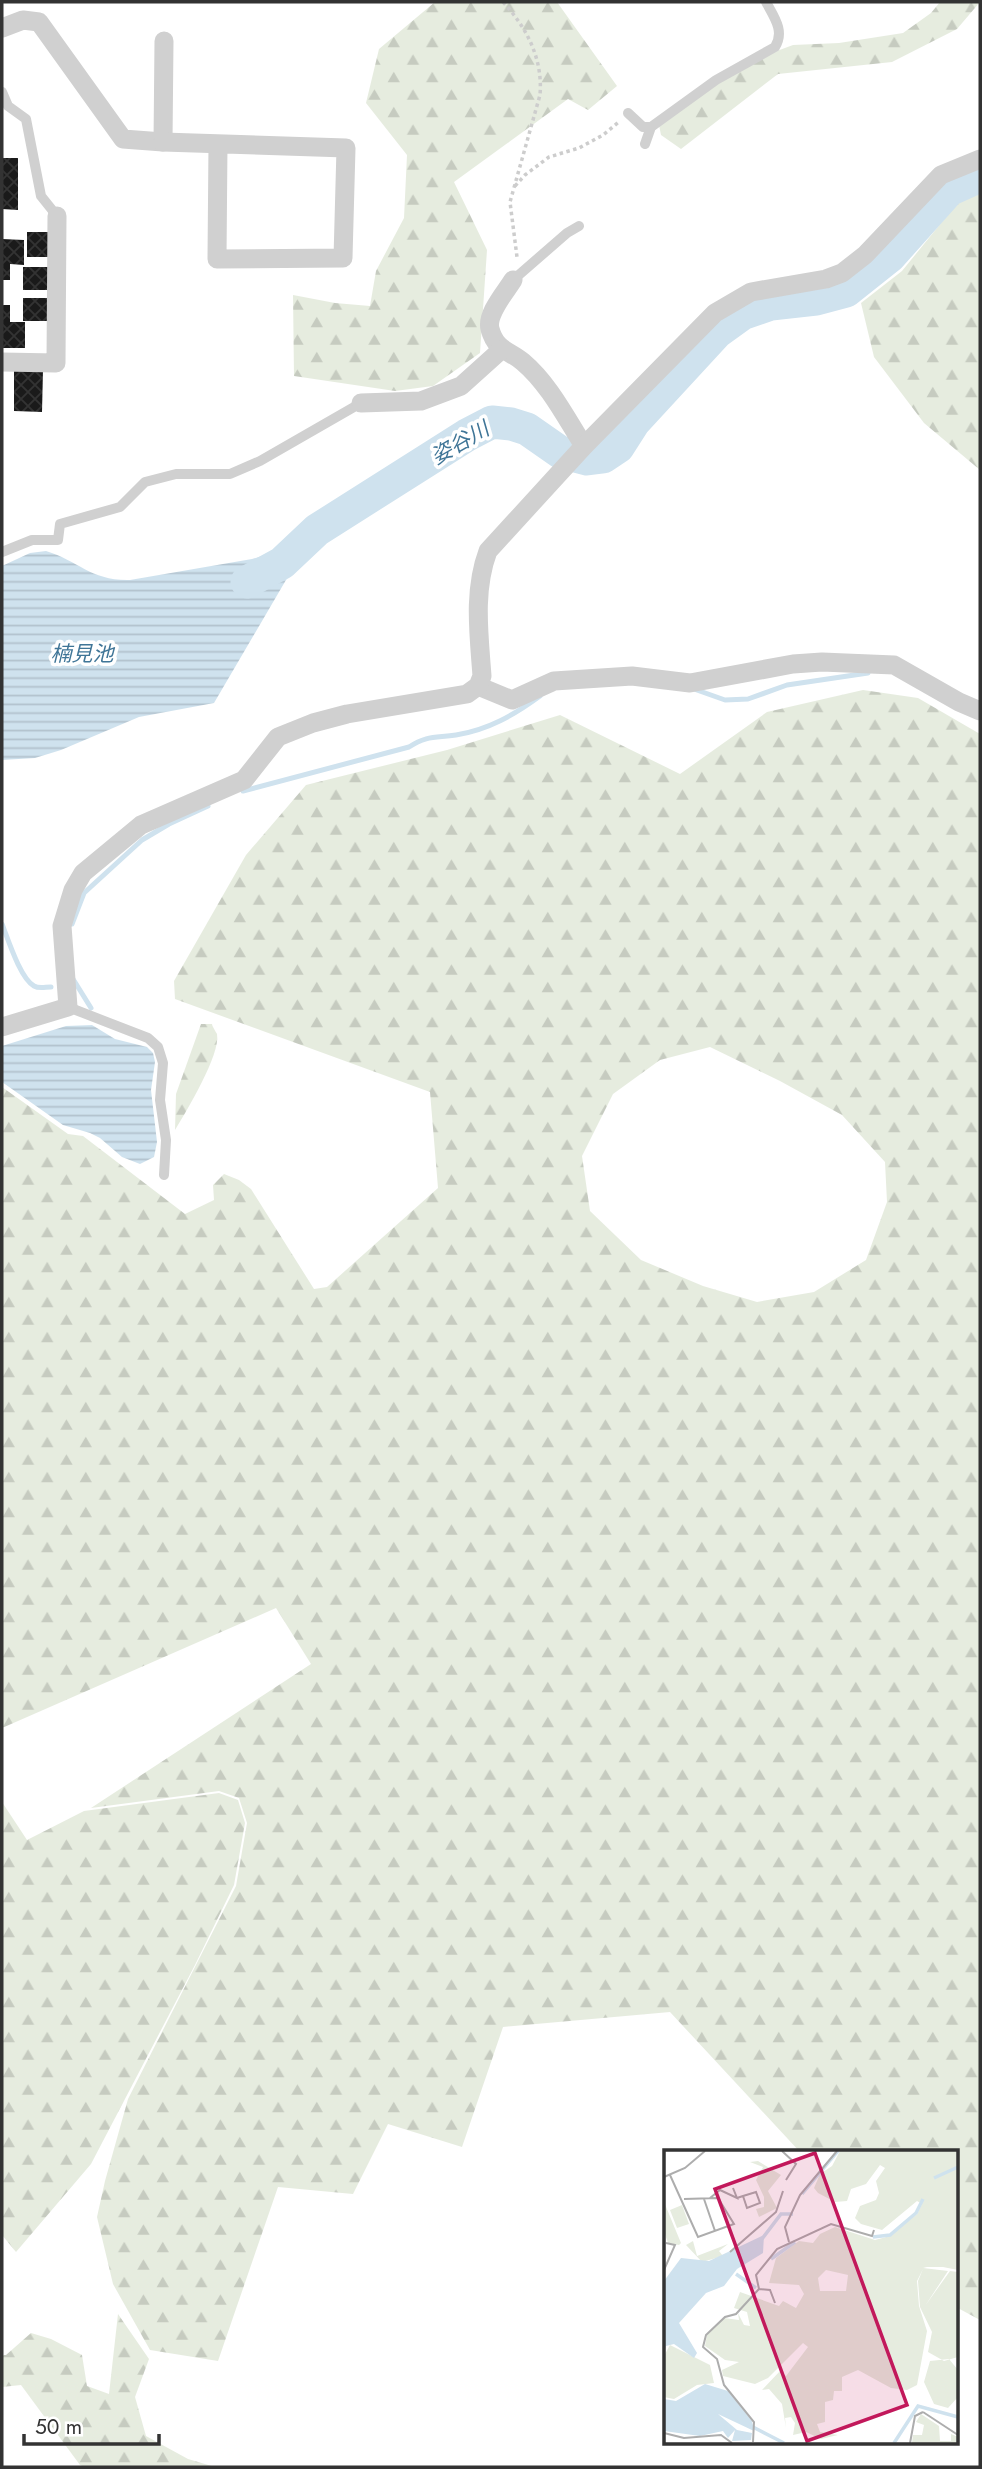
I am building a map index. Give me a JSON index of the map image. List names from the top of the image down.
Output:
{
  "water": ["姿谷川", "楠見池"],
  "scale_bar": "50 m"
}
